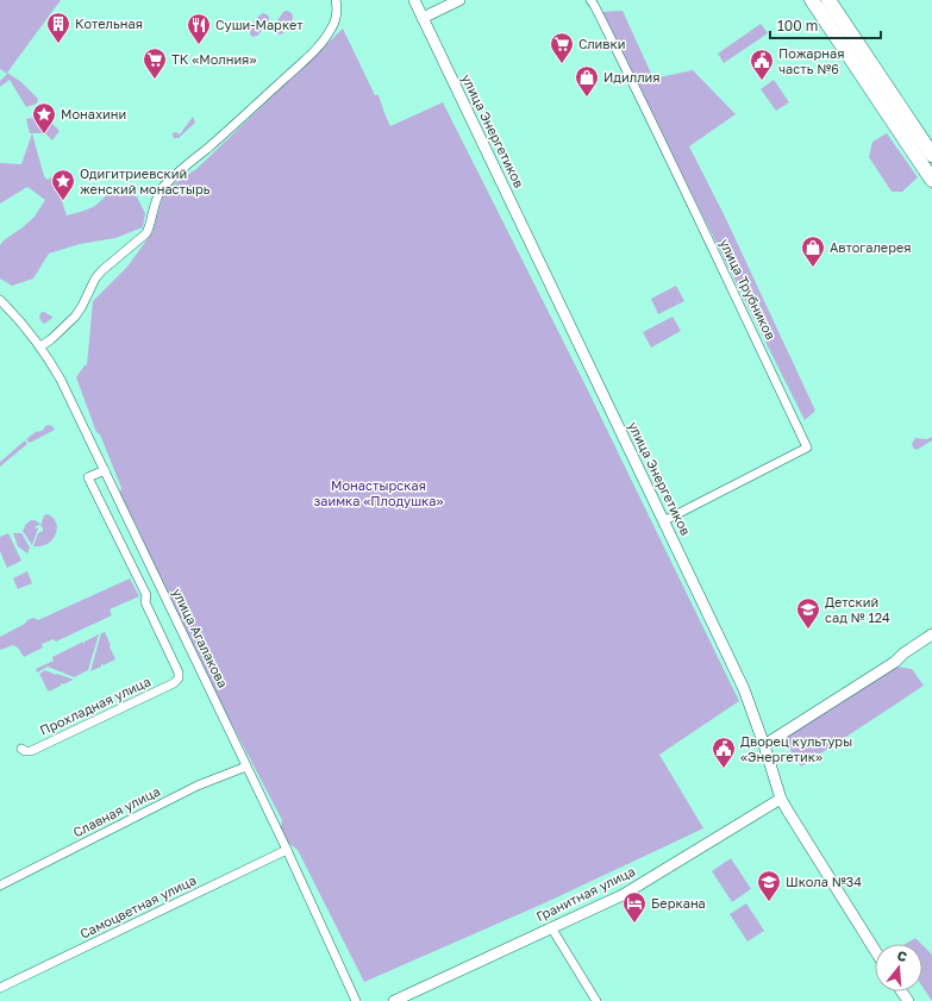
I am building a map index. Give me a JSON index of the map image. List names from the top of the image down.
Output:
{
  "streets": {
    "street": [
      "улица Энергетиков",
      "улица Трубников",
      "улица Агалакова",
      "Прохладная улица",
      "Славная улица",
      "Гранитная улица",
      "Самоцветная улица"
    ]
  },
  "crossings": [
    ["улица Энергетиков", "улица Трубников"],
    ["улица Энергетиков", "Гранитная улица"],
    ["улица Агалакова", "Прохладная улица"],
    ["улица Агалакова", "Славная улица"],
    ["улица Агалакова", "Самоцветная улица"]
  ],
  "parks": ["Монастырская заимка «Плодушка»"],
  "places": {
    "building": ["Котельная"],
    "restaurant": ["Суши-Маркет"],
    "supermarket": ["Сливки", "ТК «Молния»"],
    "public building": ["Пожарная часть №6", "Дворец культуры «Энергетик»"],
    "shop": ["Идиллия", "Автогалерея"],
    "place": ["Монахини", "Одигитриевский женский монастырь"],
    "school or university": ["Детский сад № 124", "Школа №34"],
    "hotel": ["Беркана"]
  },
  "scale_bar": "100 m",
  "north": "top"
}
